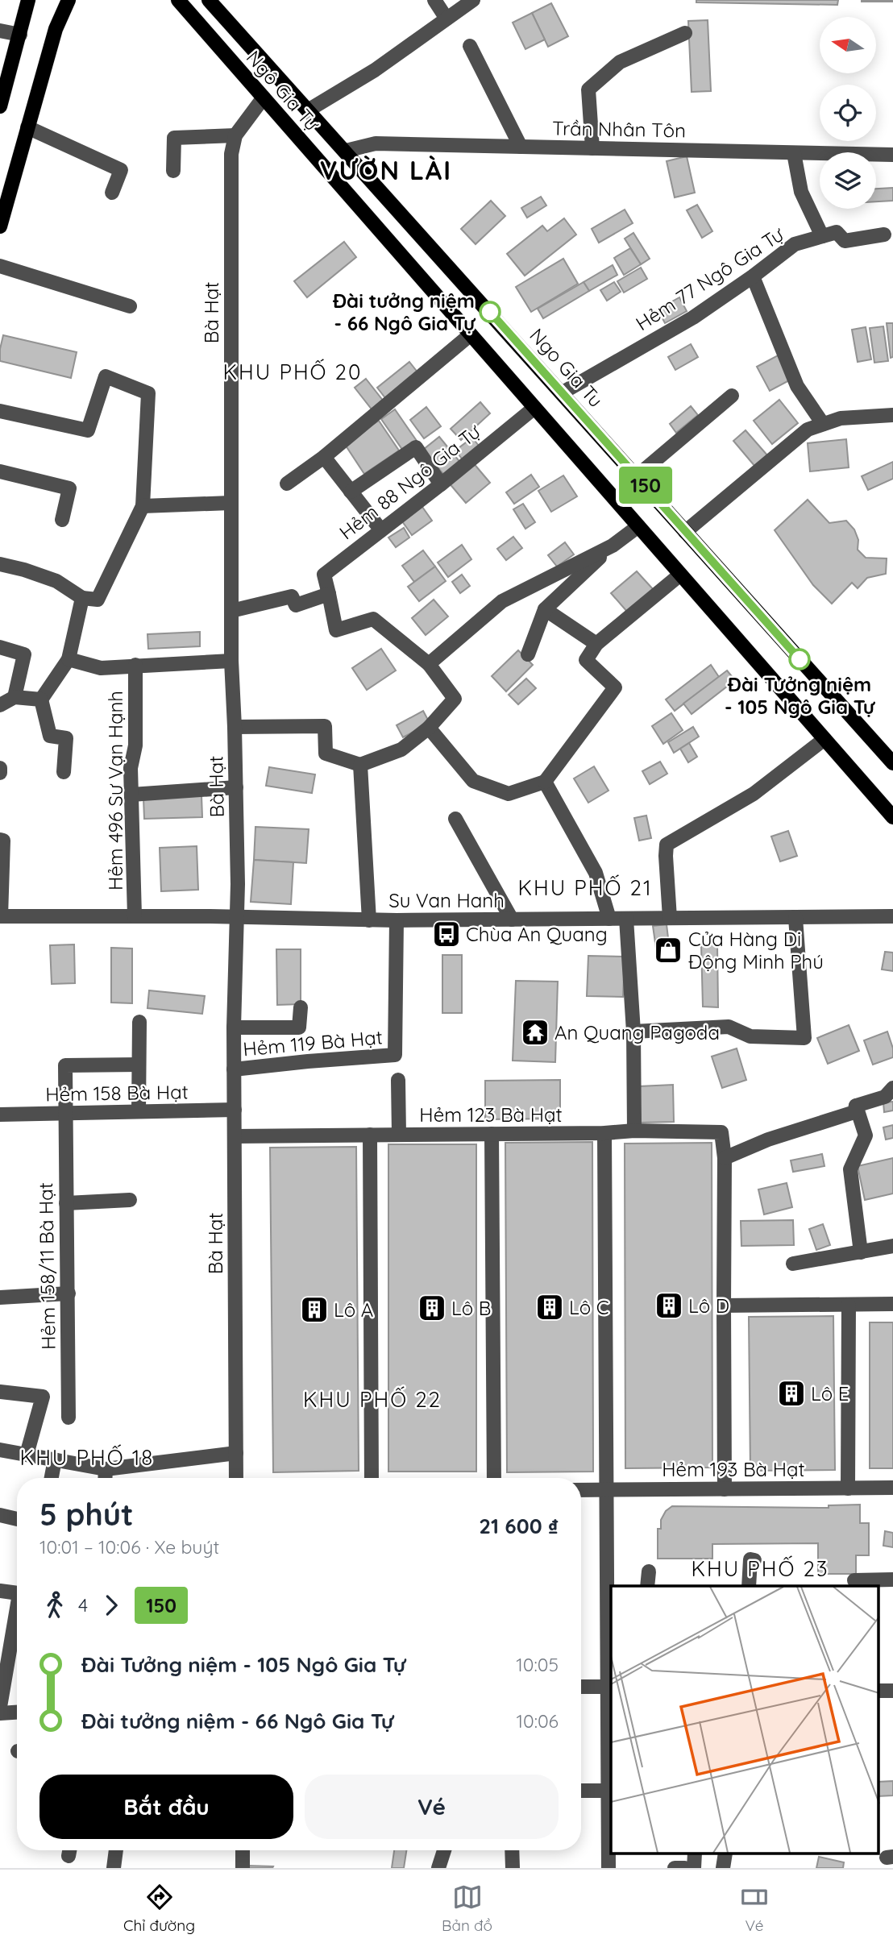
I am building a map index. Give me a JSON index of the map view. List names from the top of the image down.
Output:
{
  "streets": {
    "main road": ["Ngô Gia Tự", "Ngo Gia Tu"],
    "street": [
      "Trần Nhân Tôn",
      "Hẻm 77 Ngô Gia Tự",
      "Bà Hạt",
      "Hẻm 88 Ngô Gia Tự",
      "Hẻm 496 Sư Vạn Hạnh",
      "Su Van Hanh",
      "Hẻm 119 Bà Hạt",
      "Hẻm 158 Bà Hạt",
      "Hẻm 123 Bà Hạt",
      "Hẻm 158/11 Bà Hạt",
      "Hẻm 193 Bà Hạt"
    ]
  },
  "crossings": [
    ["Ngô Gia Tự", "Bà Hạt"],
    ["Ngô Gia Tự", "Hẻm 88 Ngô Gia Tự"],
    ["Trần Nhân Tôn", "Ngo Gia Tu"],
    ["Hẻm 77 Ngô Gia Tự", "Ngo Gia Tu"],
    ["Bà Hạt", "Su Van Hanh"],
    ["Bà Hạt", "Hẻm 119 Bà Hạt"],
    ["Bà Hạt", "Hẻm 158 Bà Hạt"],
    ["Bà Hạt", "Hẻm 123 Bà Hạt"],
    ["Hẻm 496 Sư Vạn Hạnh", "Su Van Hanh"],
    ["Su Van Hanh", "Hẻm 119 Bà Hạt"],
    ["Hẻm 158 Bà Hạt", "Hẻm 158/11 Bà Hạt"]
  ],
  "districts": [
    "VƯỜN LÀI",
    "KHU PHỐ 20",
    "KHU PHỐ 21",
    "KHU PHỐ 22",
    "KHU PHỐ 18",
    "KHU PHỐ 23"
  ],
  "places": {
    "other": ["Đài tưởng niệm - 66 Ngô Gia Tự", "Đài Tưởng niệm - 105 Ngô Gia Tự"],
    "bus stop": ["Chùa An Quang"],
    "shop": ["Cửa Hàng Di Động Minh Phú"],
    "temple": ["An Quang Pagoda"],
    "building": [
      "Lô D",
      "Lô C",
      "Lô B",
      "Lô A",
      "Lô E"
    ]
  },
  "lines": ["bus line 150"],
  "north": "left",
  "page": {
    "on_map": "150",
    "heading": ["5 phút", "10:01 – 10:06 · Xe buýt", "21 600 ₫"],
    "legs": ["4", "150"],
    "list": [
      {
        "name": "Đài Tưởng niệm - 105 Ngô Gia Tự",
        "value": "10:05"
      },
      {
        "name": "Đài tưởng niệm - 66 Ngô Gia Tự",
        "value": "10:06"
      }
    ],
    "buttons": ["Bắt đầu", "Vé"],
    "tabs": ["Chỉ đường", "Bản đồ", "Vé"]
  }
}
